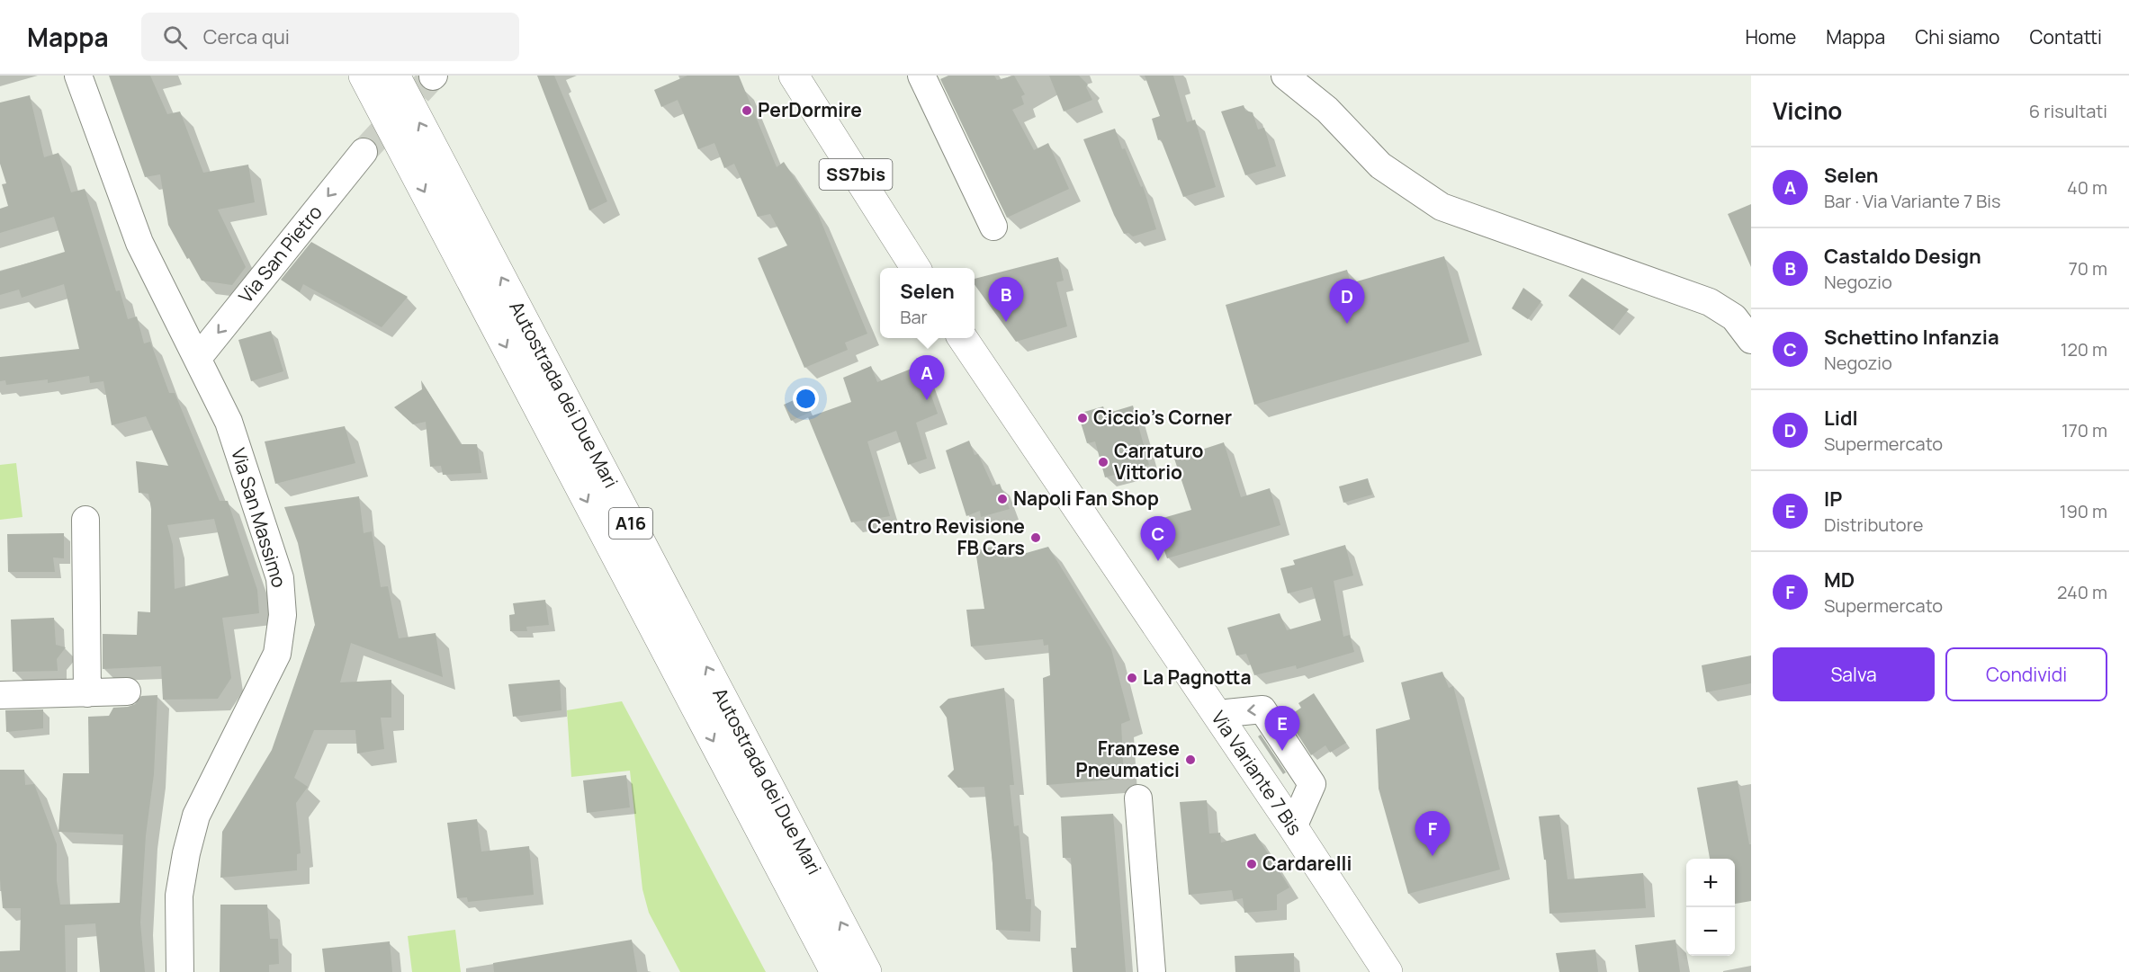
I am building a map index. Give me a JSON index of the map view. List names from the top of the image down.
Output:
{
  "streets": {
    "main road": [
      "SS7bis",
      "Autostrada dei Due Mari",
      "A16",
      "Via Variante 7 Bis"
    ],
    "street": ["Via San Pietro", "Via San Massimo"]
  },
  "crossings": [
    ["Via San Pietro", "Via San Massimo"]
  ],
  "one_way": ["Via San Pietro"],
  "places": [
    "PerDormire",
    "Ciccio's Corner",
    "Carraturo Vittorio",
    "Napoli Fan Shop",
    "Centro Revisione FB Cars",
    "La Pagnotta",
    "Franzese Pneumatici",
    "Cardarelli"
  ],
  "page": {
    "header": "Mappa",
    "search": "Cerca qui",
    "nav": [
      "Home",
      "Mappa",
      "Chi siamo",
      "Contatti"
    ],
    "heading": ["Vicino", "6 risultati"],
    "list": [
      {
        "mark": "A",
        "name": "Selen",
        "note": "Bar · Via Variante 7 Bis",
        "value": "40 m"
      },
      {
        "mark": "B",
        "name": "Castaldo Design",
        "note": "Negozio",
        "value": "70 m"
      },
      {
        "mark": "C",
        "name": "Schettino Infanzia",
        "note": "Negozio",
        "value": "120 m"
      },
      {
        "mark": "D",
        "name": "Lidl",
        "note": "Supermercato",
        "value": "170 m"
      },
      {
        "mark": "E",
        "name": "IP",
        "note": "Distributore",
        "value": "190 m"
      },
      {
        "mark": "F",
        "name": "MD",
        "note": "Supermercato",
        "value": "240 m"
      }
    ],
    "popup": ["Selen", "Bar"],
    "pins": [
      "B",
      "D",
      "A",
      "C",
      "E",
      "F"
    ],
    "buttons": ["Salva", "Condividi"],
    "map_buttons": ["+", "−"]
  }
}
